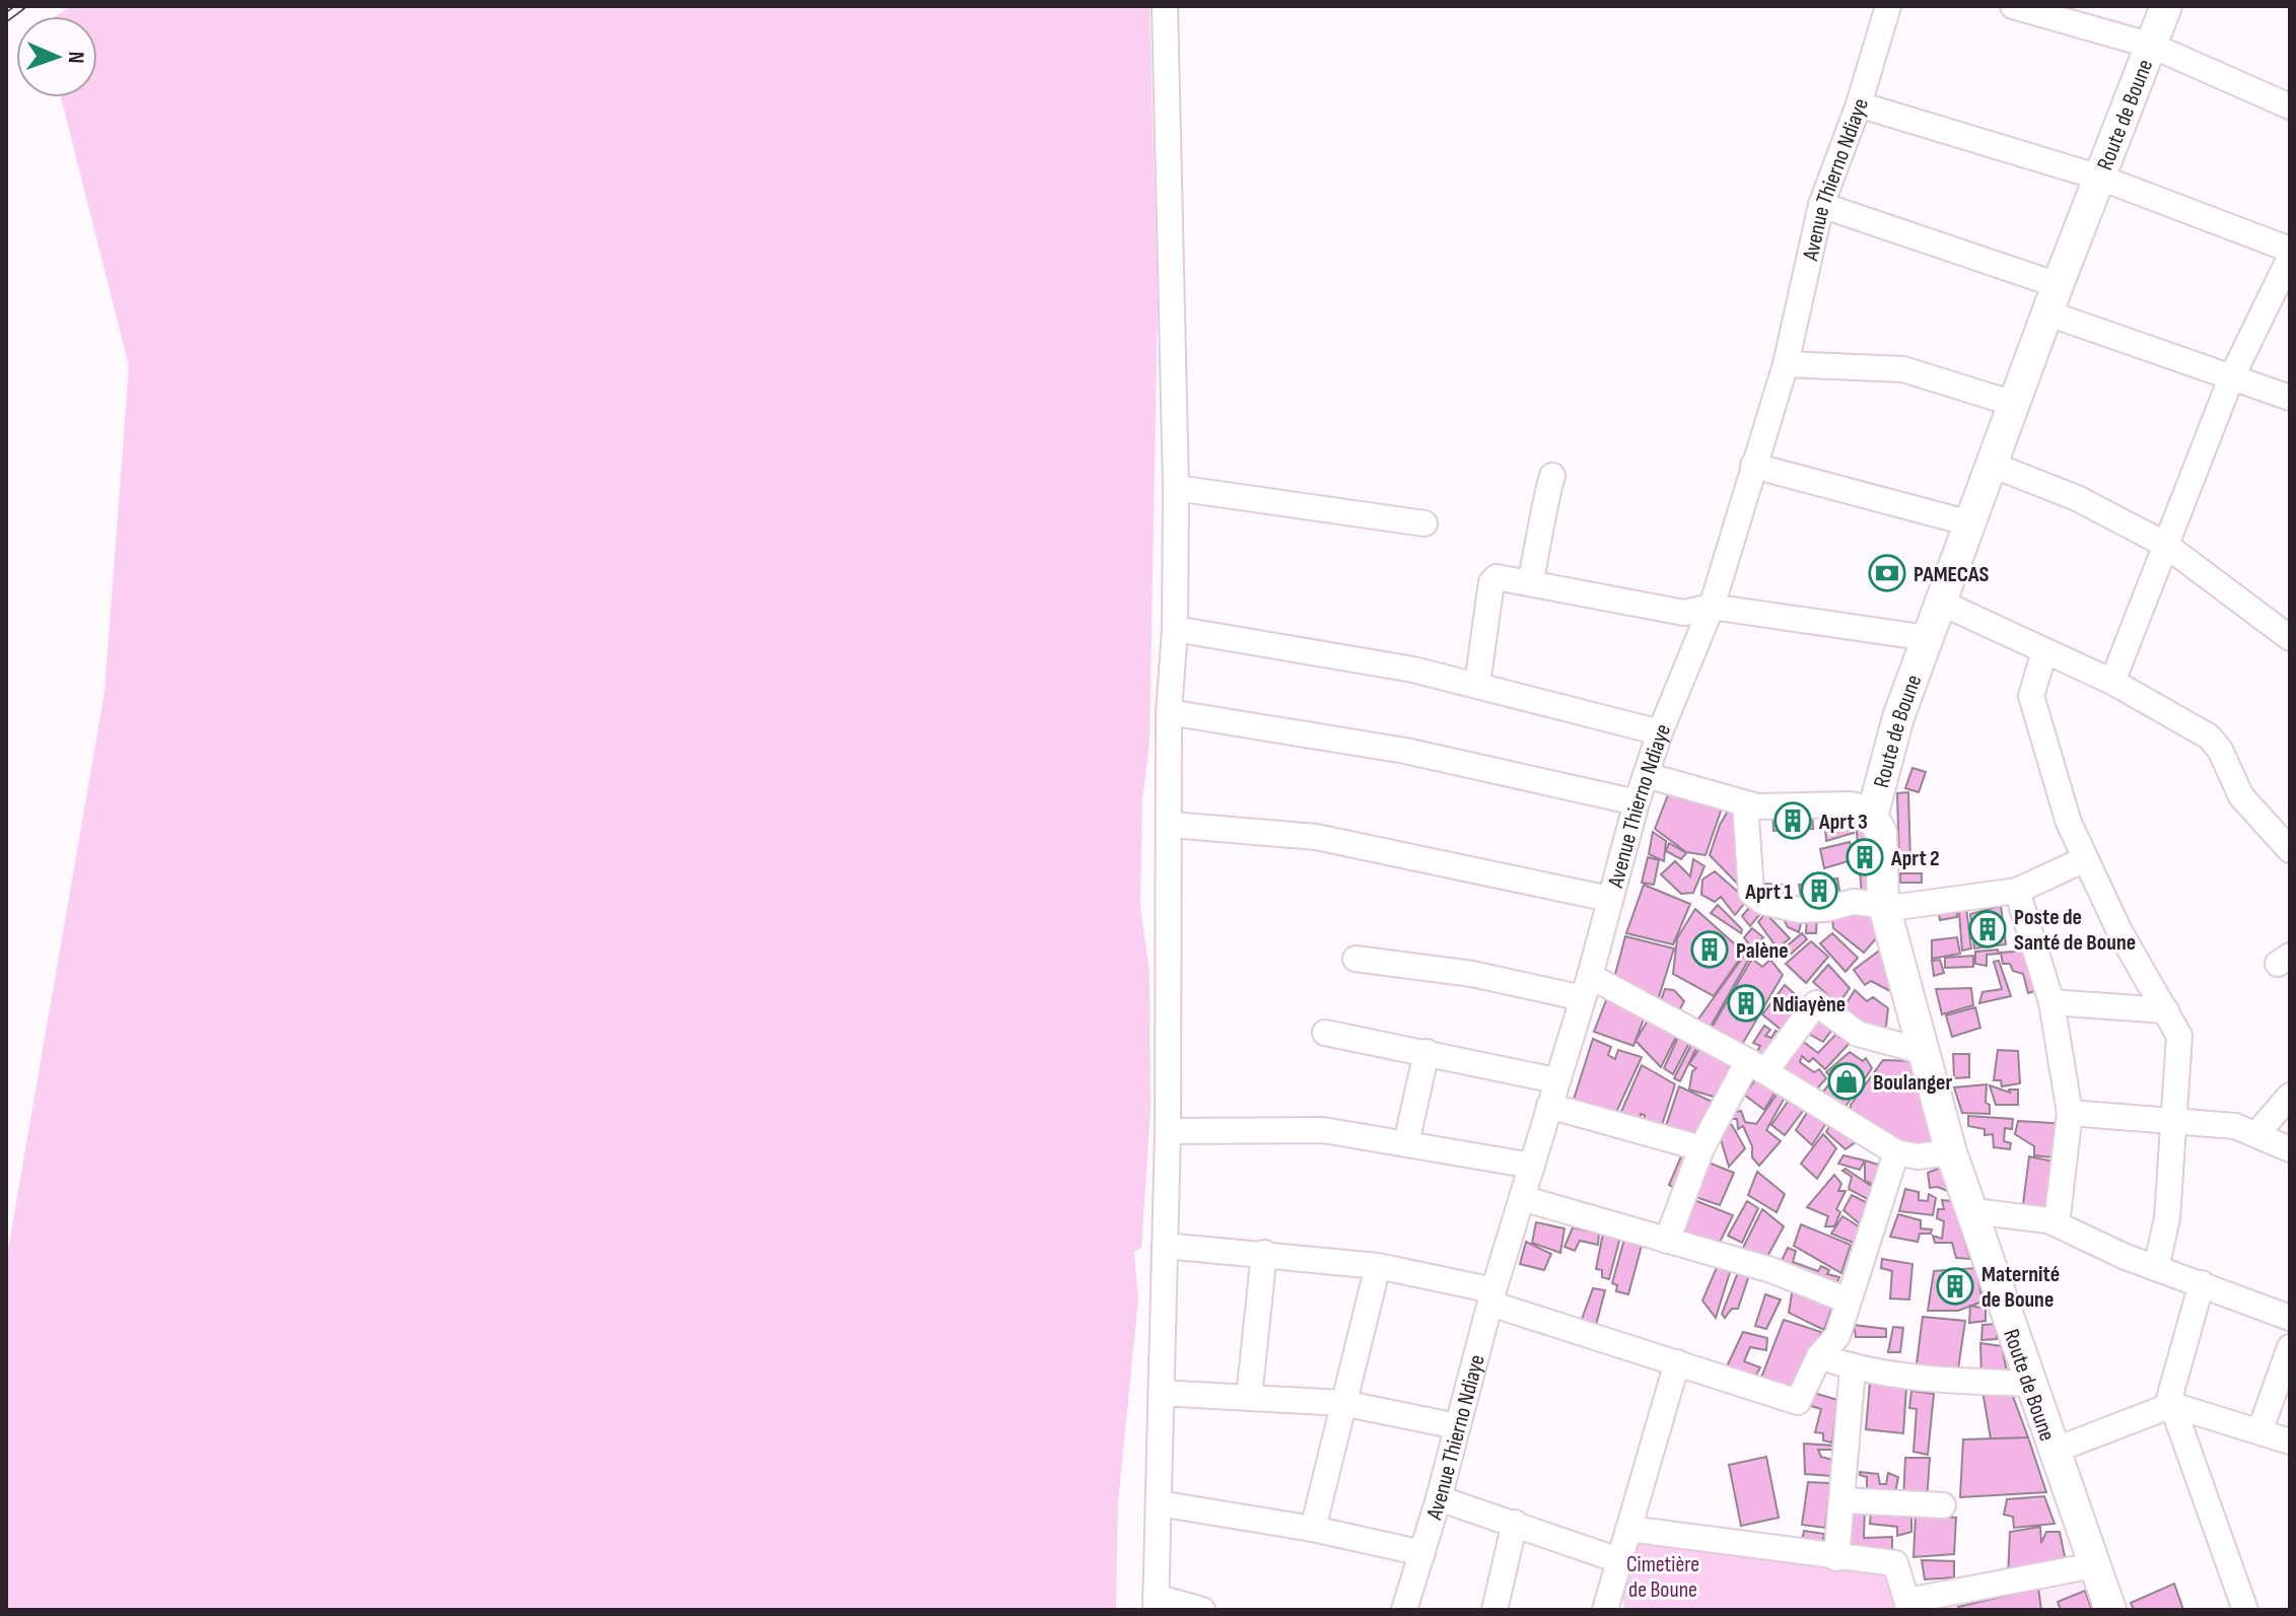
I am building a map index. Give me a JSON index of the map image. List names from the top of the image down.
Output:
{
  "streets": {
    "street": ["Route de Boune", "Avenue Thierno Ndiaye"]
  },
  "parks": ["Cimetière de Boune"],
  "places": {
    "bank": ["PAMECAS"],
    "building": [
      "Aprt 3",
      "Aprt 2",
      "Aprt 1",
      "Poste de Santé de Boune",
      "Palène",
      "Ndiayène",
      "Maternité de Boune"
    ],
    "shop": ["Boulanger"]
  },
  "north": "right"
}
